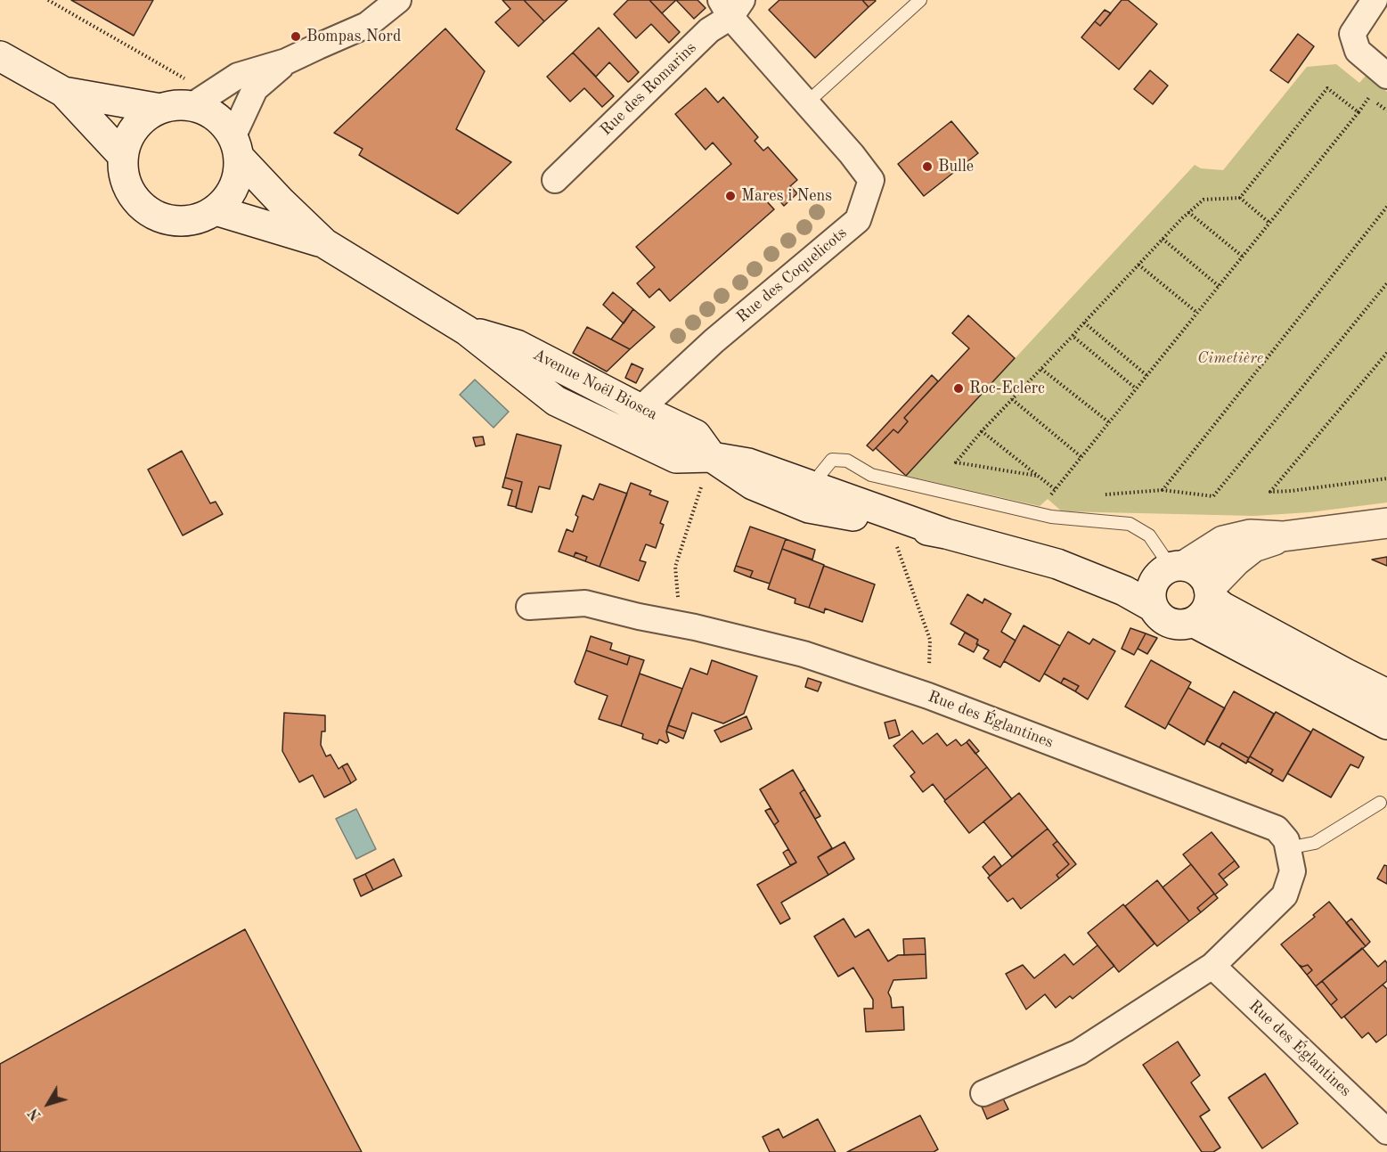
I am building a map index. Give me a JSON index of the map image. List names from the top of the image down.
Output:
{
  "streets": {
    "main road": ["Avenue Noël Biosca"],
    "street": ["Rue des Romarins", "Rue des Coquelicots", "Rue des Églantines"]
  },
  "crossings": [
    ["Rue des Romarins", "Rue des Coquelicots"],
    ["Rue des Coquelicots", "Avenue Noël Biosca"]
  ],
  "parks": ["Cimetière"],
  "places": [
    "Bompas Nord",
    "Bulle",
    "Mares i Nens",
    "Roc-Eclerc"
  ],
  "north": "bottom left"
}
